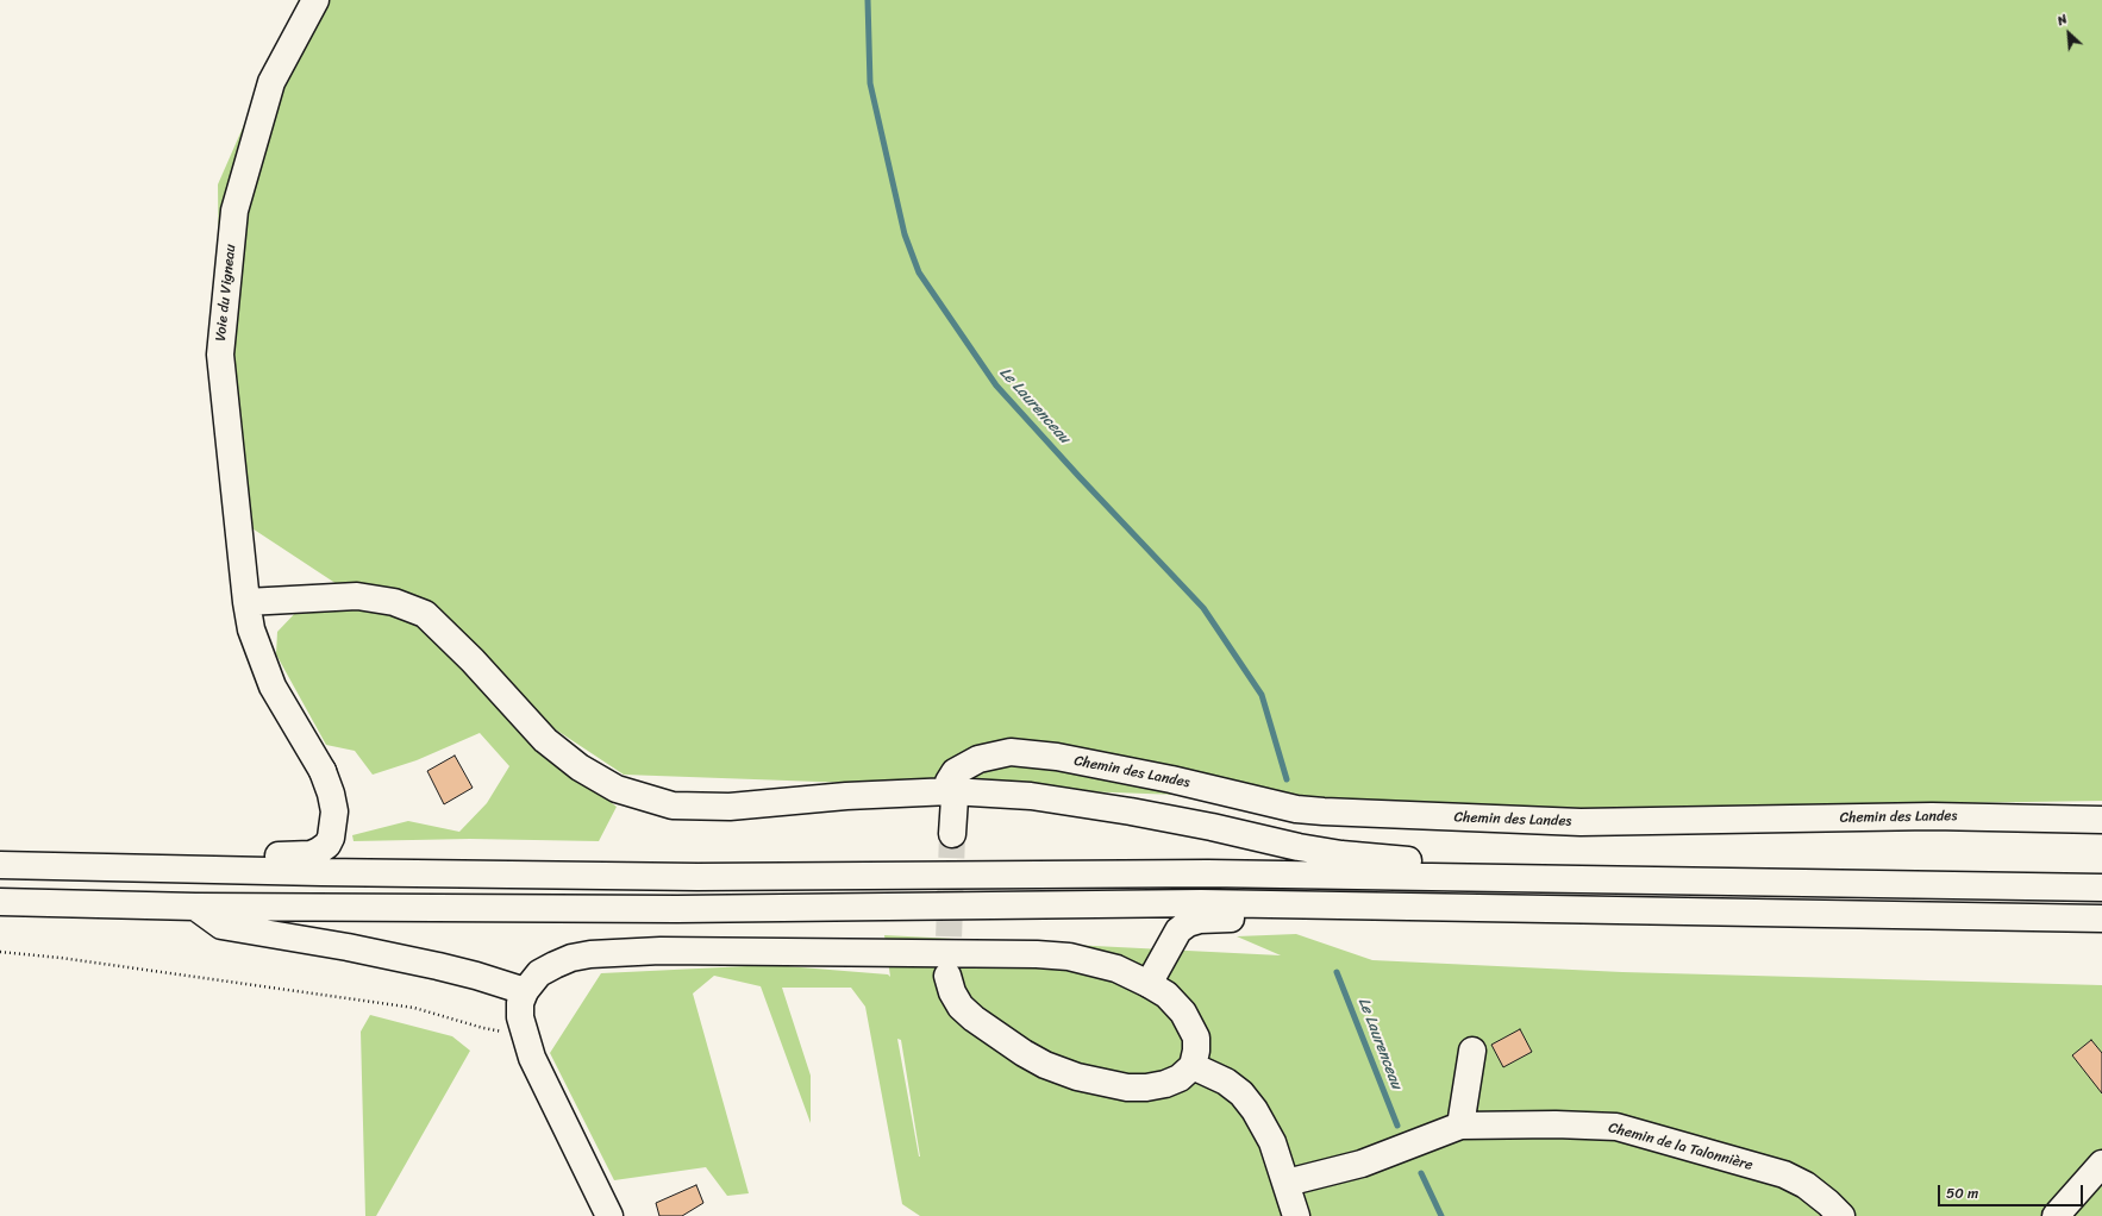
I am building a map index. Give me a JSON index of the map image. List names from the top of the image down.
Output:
{
  "streets": {
    "main road": ["Voie du Vigneau", "Chemin des Landes", "Chemin de la Talonnière"]
  },
  "water": ["Le Laurenceau"],
  "scale_bar": "50 m",
  "north": "top left"
}
